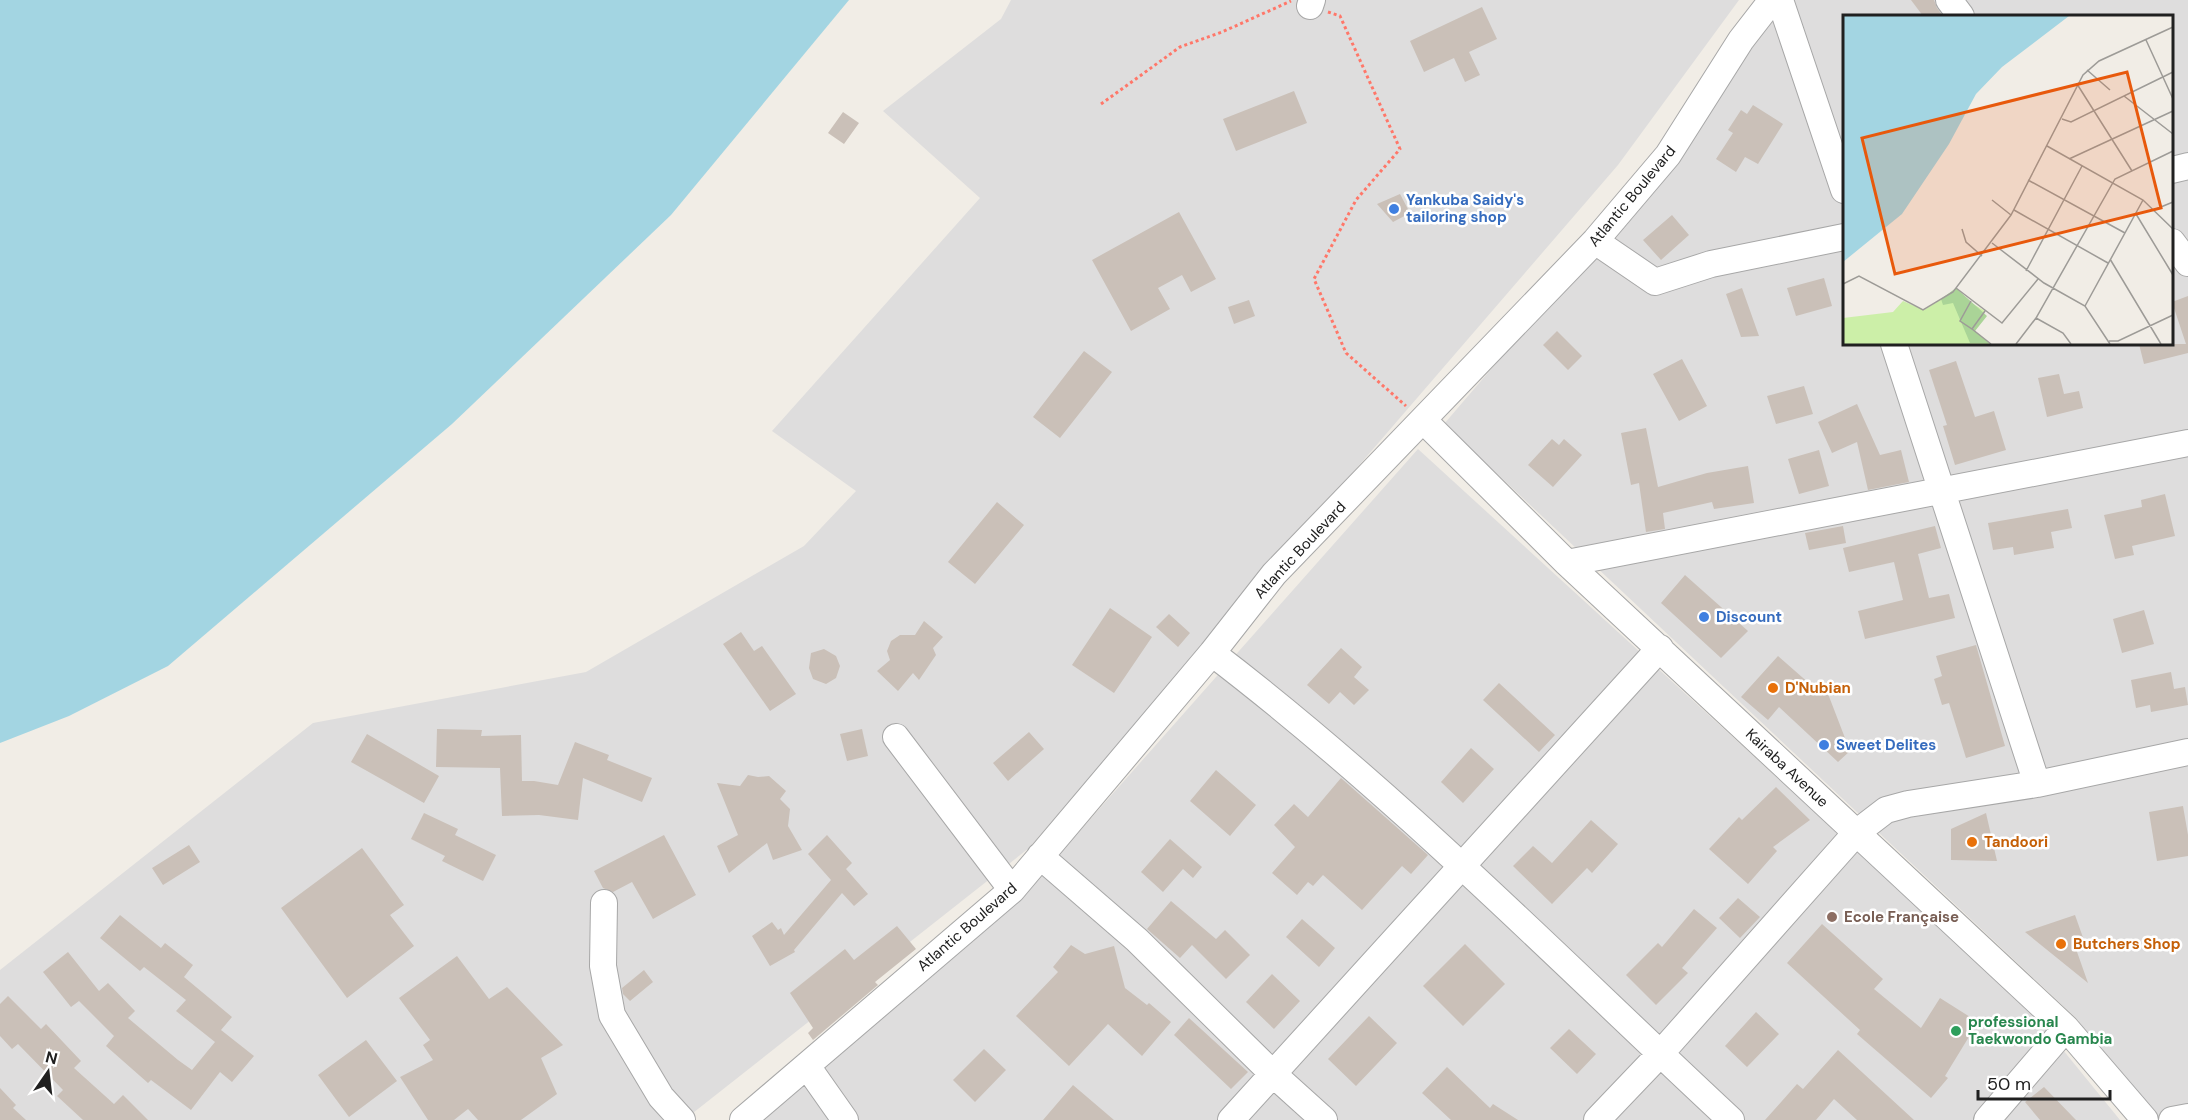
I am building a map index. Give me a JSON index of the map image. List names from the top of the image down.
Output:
{
  "streets": {
    "street": ["Atlantic Boulevard", "Kairaba Avenue"]
  },
  "crossings": [
    ["Atlantic Boulevard", "Kairaba Avenue"]
  ],
  "places": [
    "Yankuba Saidy's tailoring shop",
    "Discount",
    "D'Nubian",
    "Sweet Delites",
    "Tandoori",
    "Ecole Française",
    "Butchers Shop",
    "professional Taekwondo Gambia"
  ],
  "scale_bar": "50 m",
  "north": "top"
}
